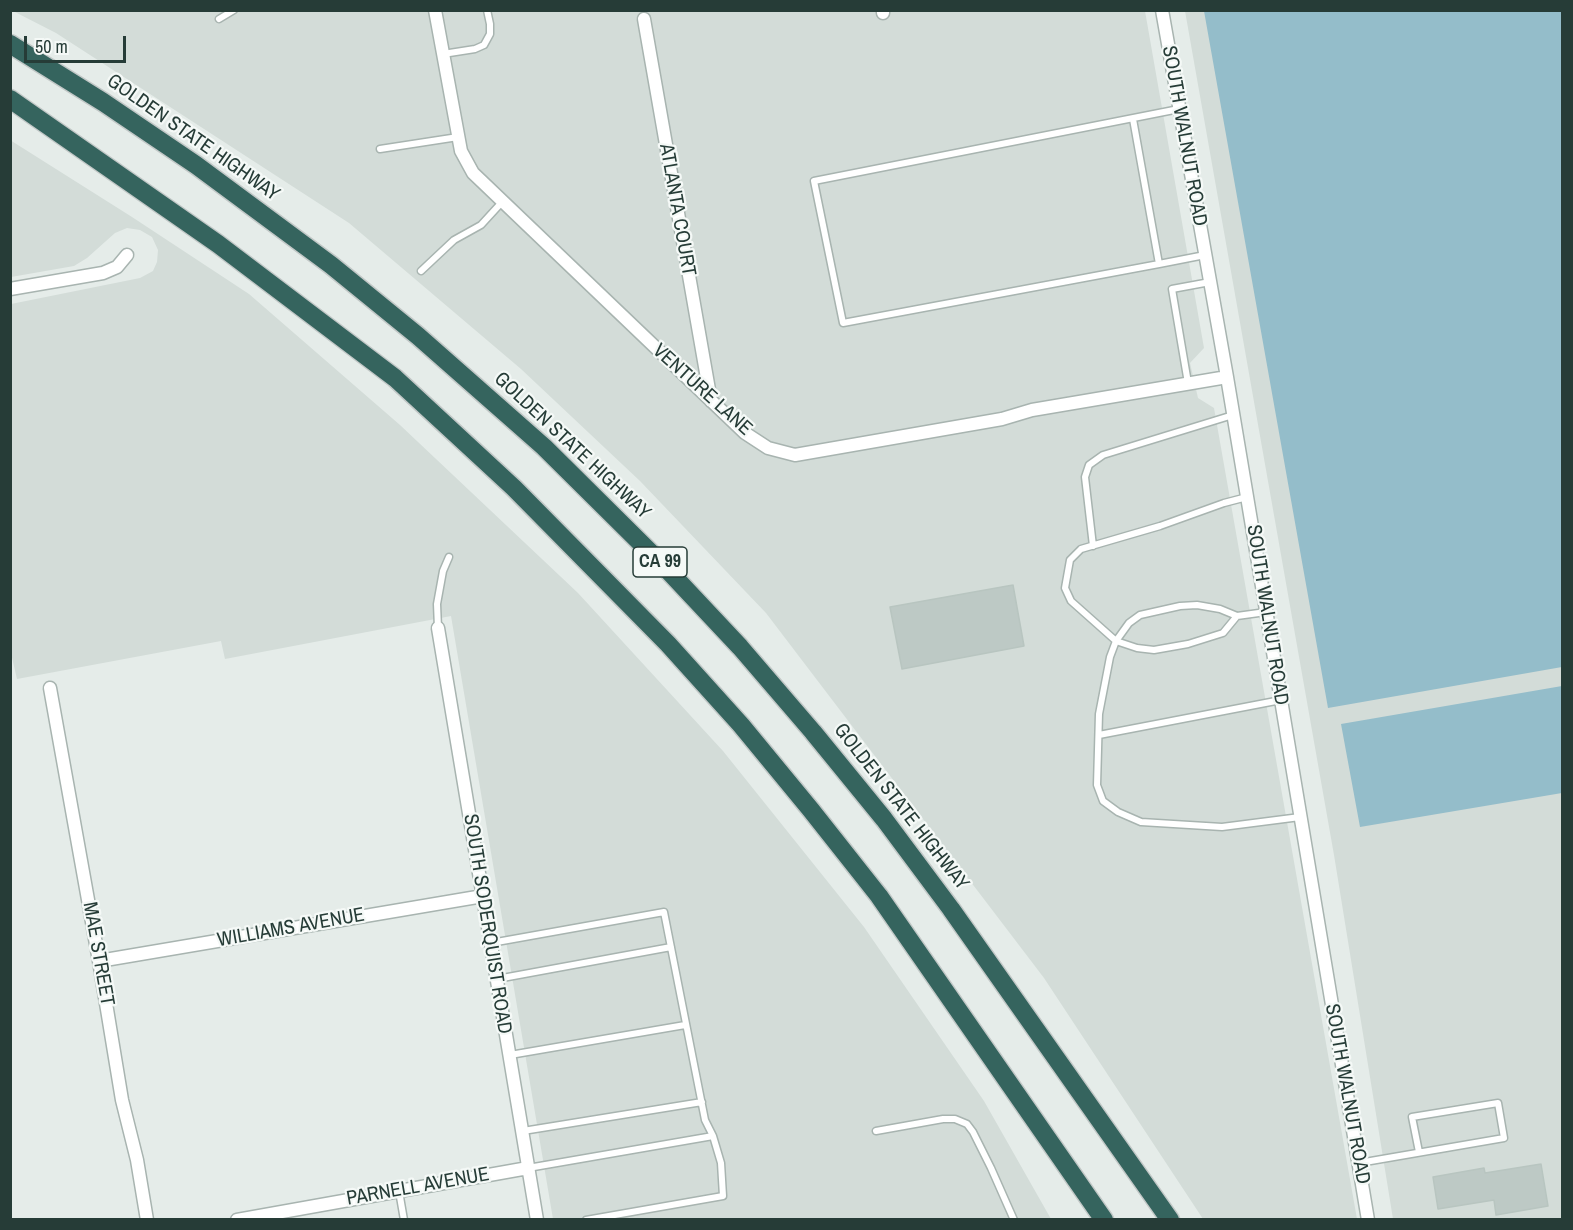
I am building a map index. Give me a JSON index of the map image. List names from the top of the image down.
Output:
{
  "streets": {
    "highway": ["GOLDEN STATE HIGHWAY", "CA 99"],
    "street": [
      "SOUTH WALNUT ROAD",
      "ATLANTA COURT",
      "VENTURE LANE",
      "SOUTH SODERQUIST ROAD",
      "WILLIAMS AVENUE",
      "MAE STREET",
      "PARNELL AVENUE"
    ]
  },
  "crossings": [
    ["SOUTH WALNUT ROAD", "VENTURE LANE"],
    ["ATLANTA COURT", "VENTURE LANE"],
    ["SOUTH SODERQUIST ROAD", "WILLIAMS AVENUE"],
    ["SOUTH SODERQUIST ROAD", "PARNELL AVENUE"],
    ["WILLIAMS AVENUE", "MAE STREET"]
  ],
  "scale_bar": "50 m"
}
